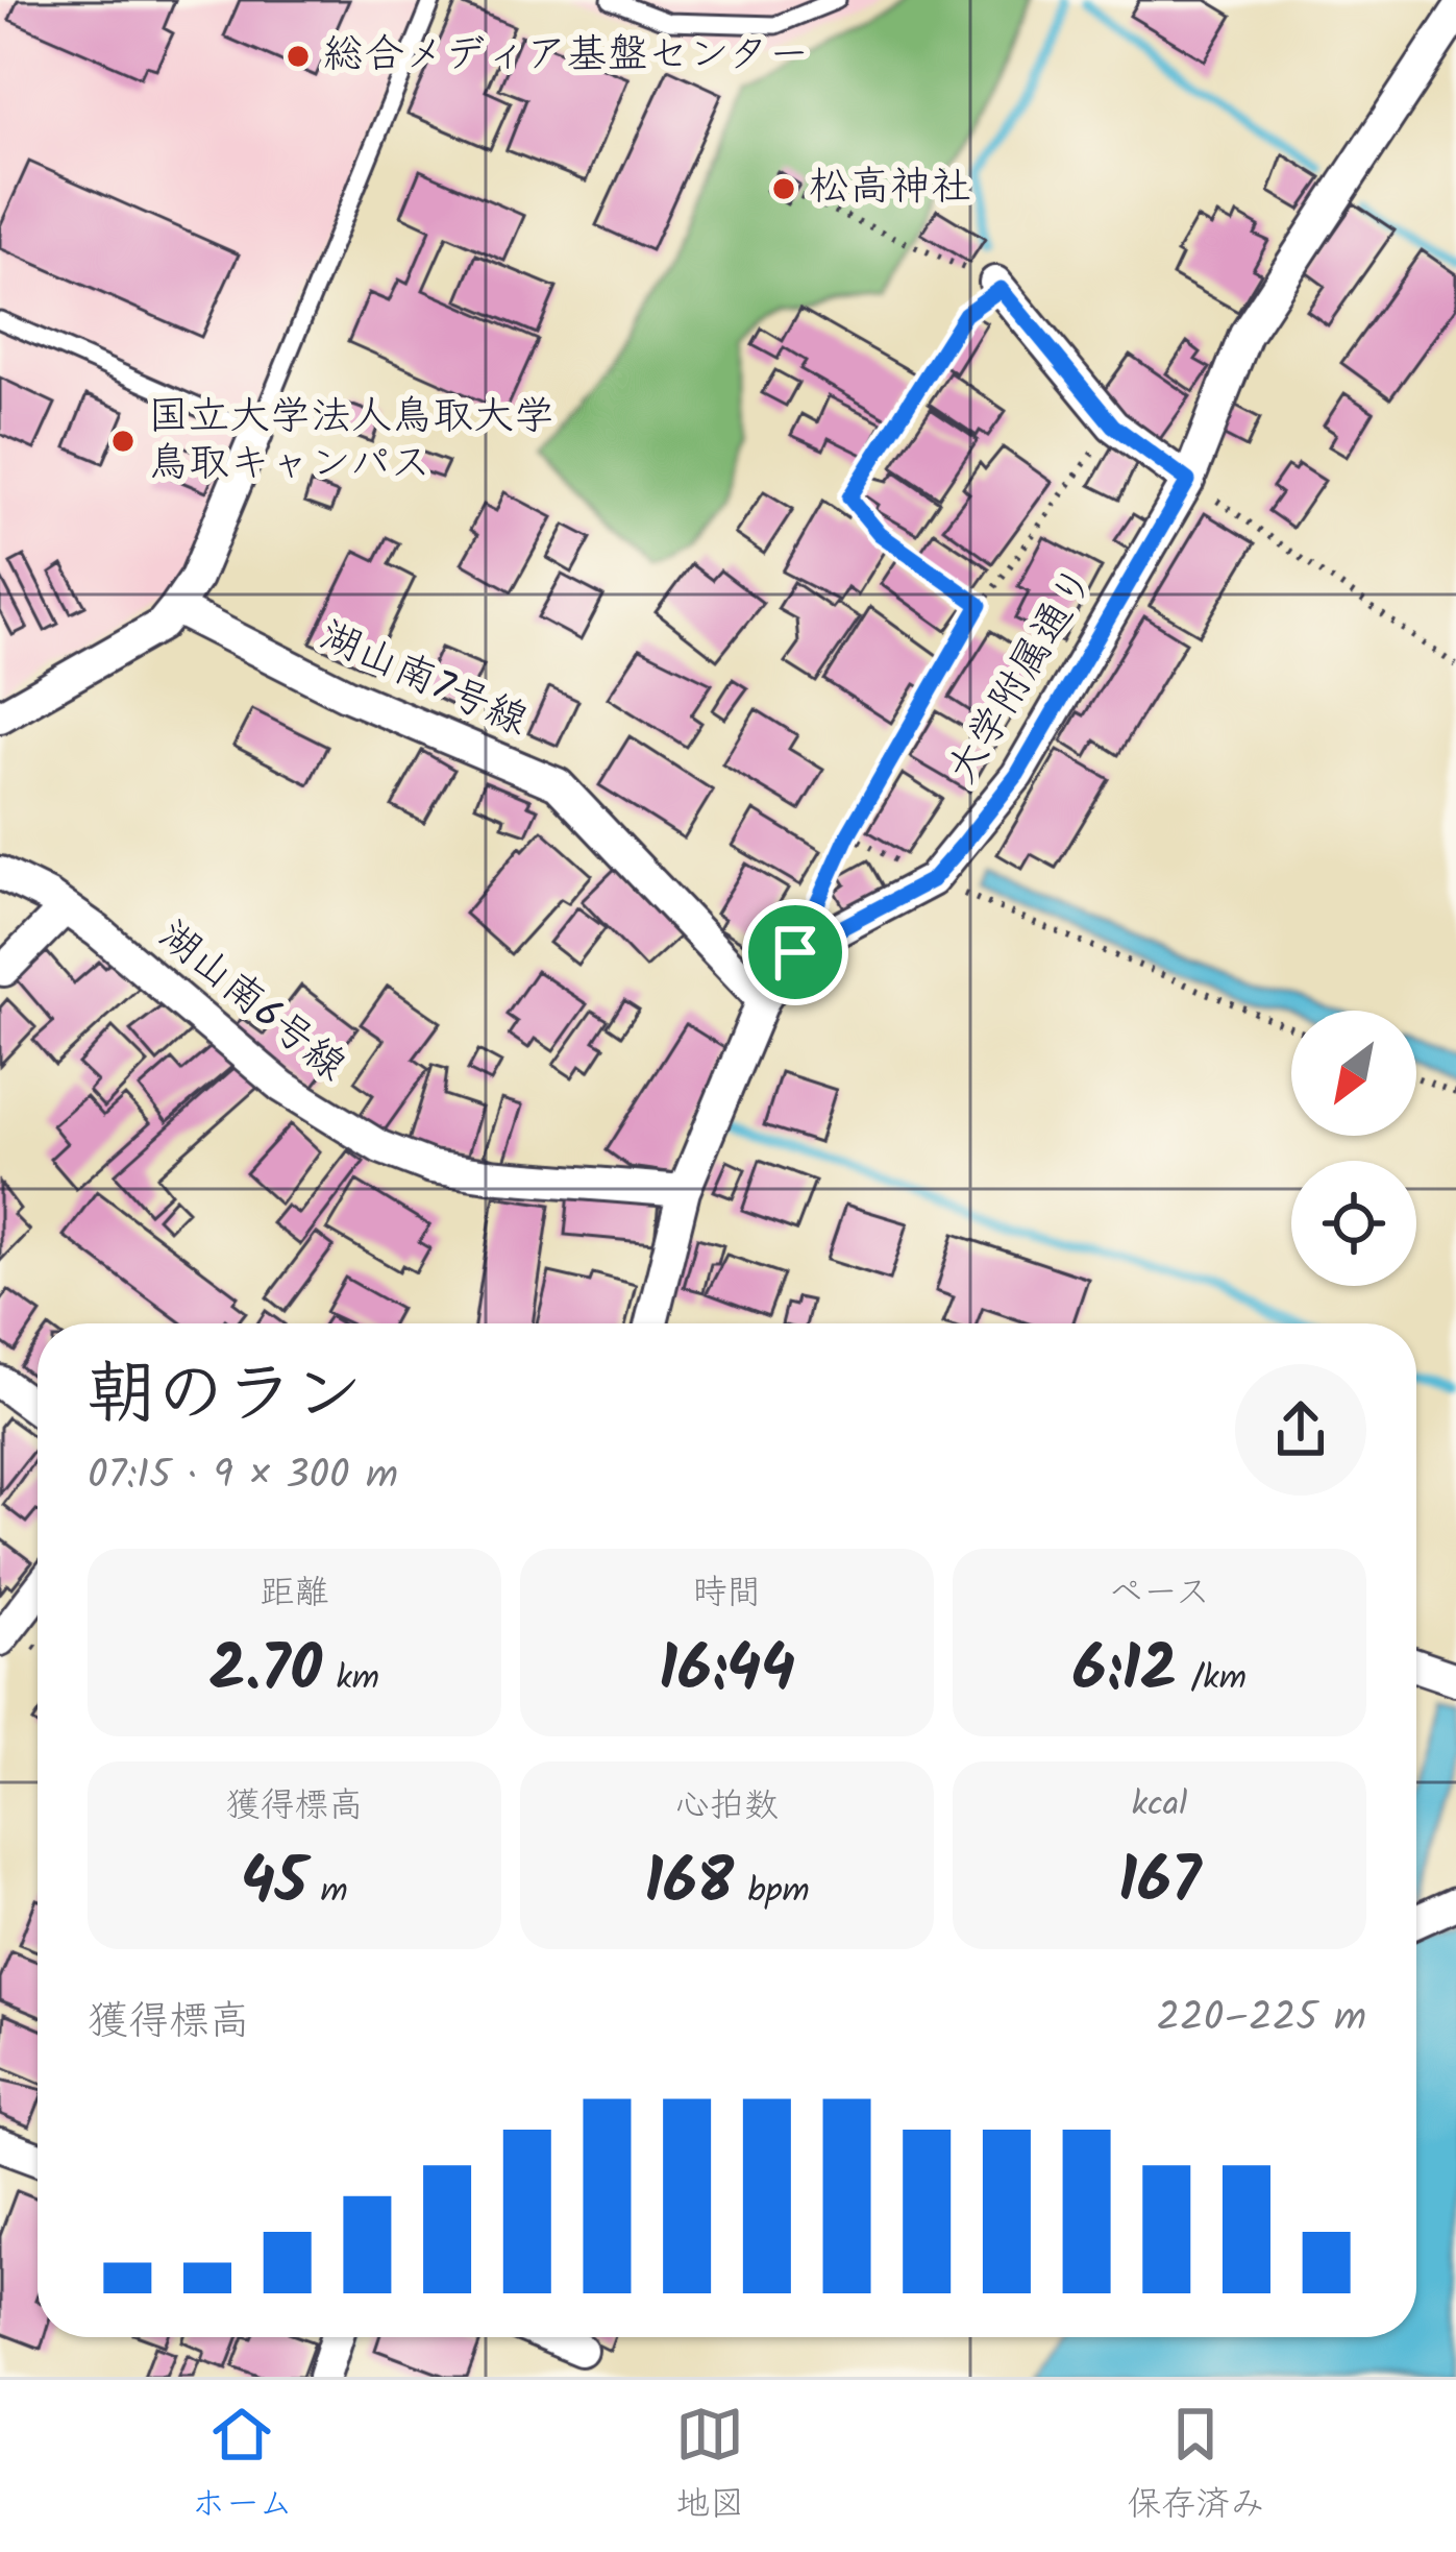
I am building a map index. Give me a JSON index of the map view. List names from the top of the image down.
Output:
{
  "streets": {
    "street": ["大学附属通り", "湖山南7号線", "湖山南6号線"]
  },
  "crossings": [
    ["大学附属通り", "湖山南7号線"],
    ["大学附属通り", "湖山南6号線"]
  ],
  "places": ["総合メディア基盤センター", "松高神社", "国立大学法人鳥取大学 鳥取キャンパス"],
  "north": "bottom left",
  "page": {
    "heading": ["朝のラン", "07:15 · 9 × 300 m"],
    "stats": [
      ["距離", "2.70 km"],
      ["時間", "16:44"],
      ["ペース", "6:12 /km"],
      ["獲得標高", "45 m"],
      ["心拍数", "168 bpm"],
      ["kcal", "167"]
    ],
    "chart": ["獲得標高", "220–225 m"],
    "tabs": ["ホーム", "地図", "保存済み"]
  }
}
